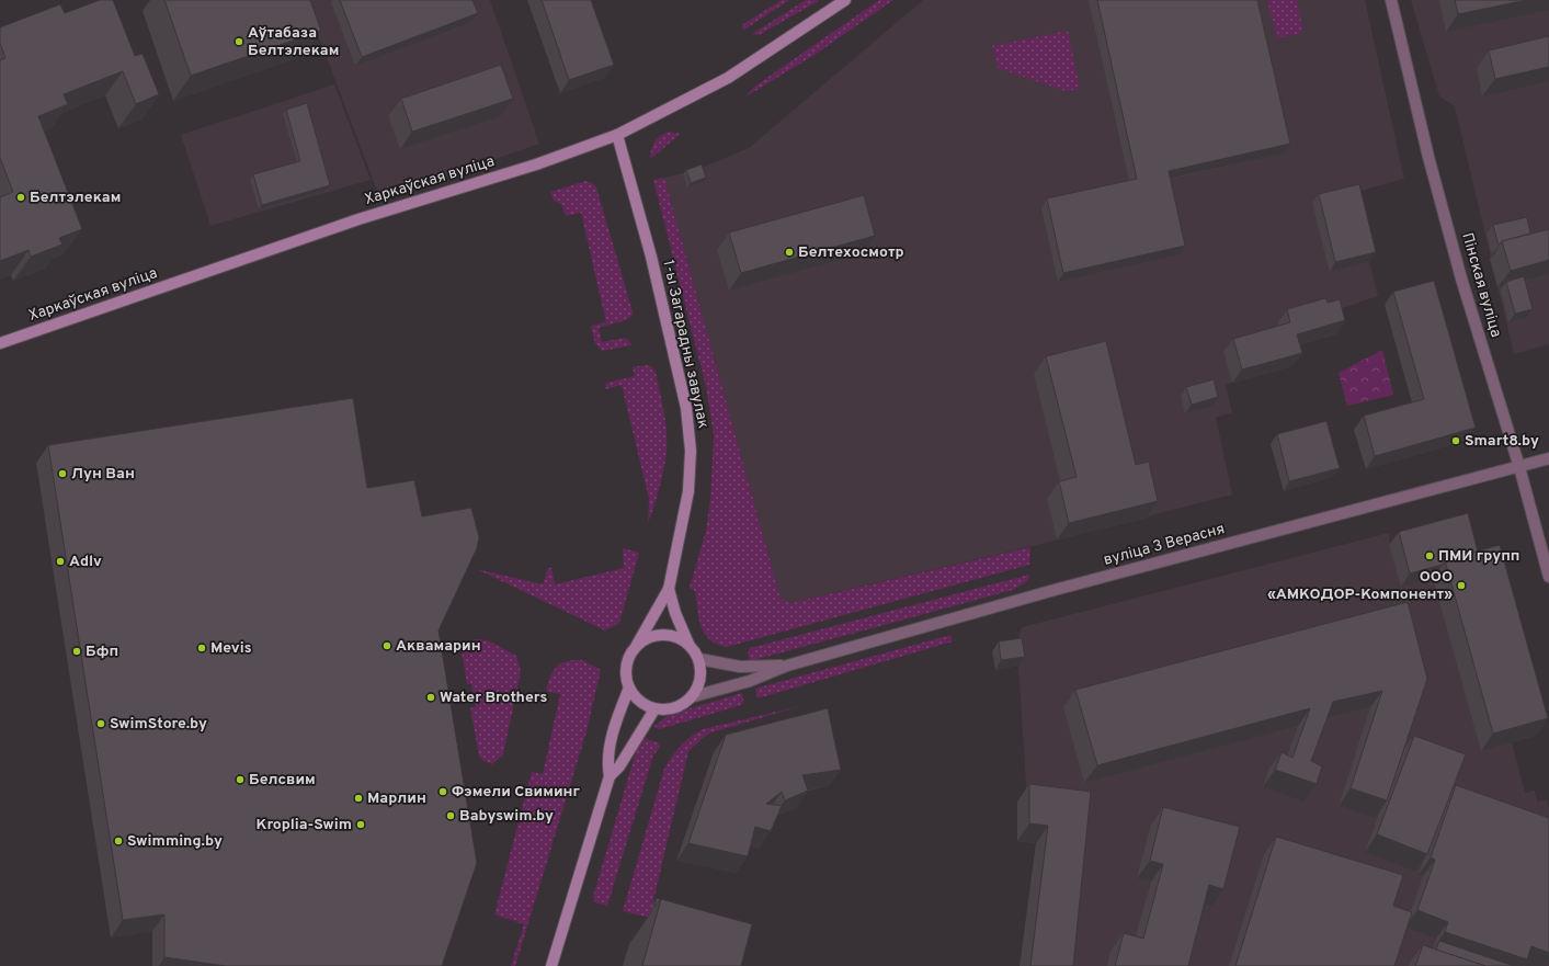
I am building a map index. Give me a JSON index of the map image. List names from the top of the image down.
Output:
{
  "streets": {
    "main road": ["Харкаўская вуліца", "1-ы Загарадны завулак"],
    "street": ["Пінская вуліца", "вуліца 3 Верасня"]
  },
  "crossings": [
    ["Харкаўская вуліца", "1-ы Загарадны завулак"],
    ["Пінская вуліца", "вуліца 3 Верасня"],
    ["1-ы Загарадны завулак", "вуліца 3 Верасня"]
  ],
  "places": [
    "Аўтабаза Белтэлекам",
    "Белтэлекам",
    "Белтехосмотр",
    "Smart8.by",
    "Лун Ван",
    "ПМИ групп",
    "Adlv",
    "ООО «АМКОДОР-Компонент»",
    "Аквамарин",
    "Mevis",
    "Бфп",
    "Water Brothers",
    "SwimStore.by",
    "Белсвим",
    "Фэмели Свиминг",
    "Марлин",
    "Babyswim.by",
    "Kroplia-Swim",
    "Swimming.by"
  ]
}
